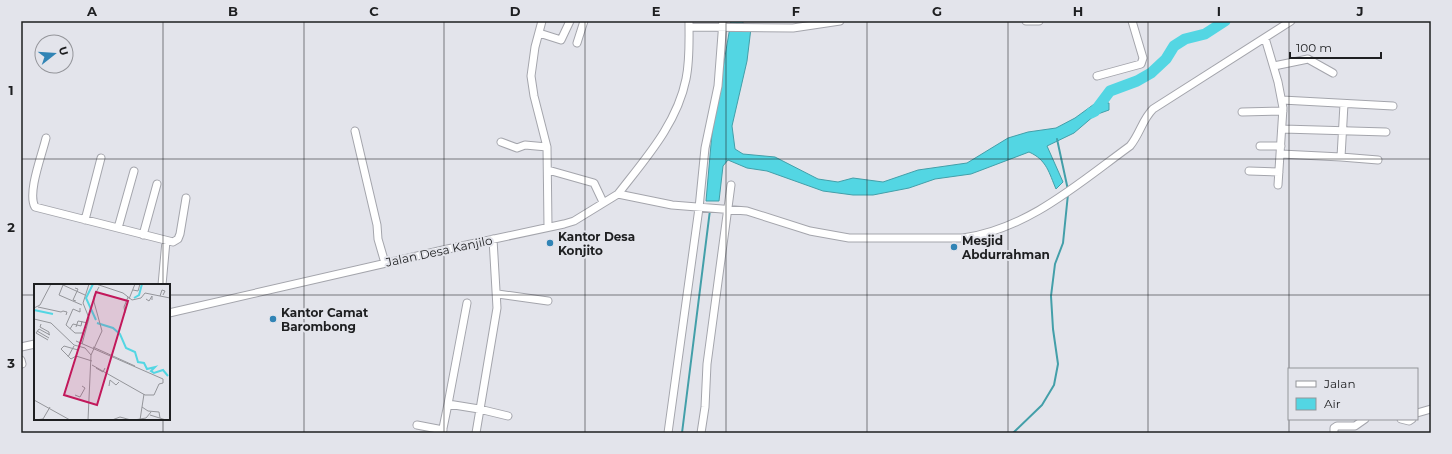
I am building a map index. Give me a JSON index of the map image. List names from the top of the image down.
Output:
{
  "streets": {
    "street": ["Jalan Desa Kanjilo"]
  },
  "places": ["Kantor Desa Konjito", "Mesjid Abdurrahman", "Kantor Camat Barombong"],
  "legend": ["Jalan", "Air"],
  "scale_bar": "100 m",
  "north": "right",
  "grid": {
    "columns": [
      "A",
      "B",
      "C",
      "D",
      "E",
      "F",
      "G",
      "H",
      "I",
      "J"
    ],
    "rows": ["1", "2", "3"]
  }
}
